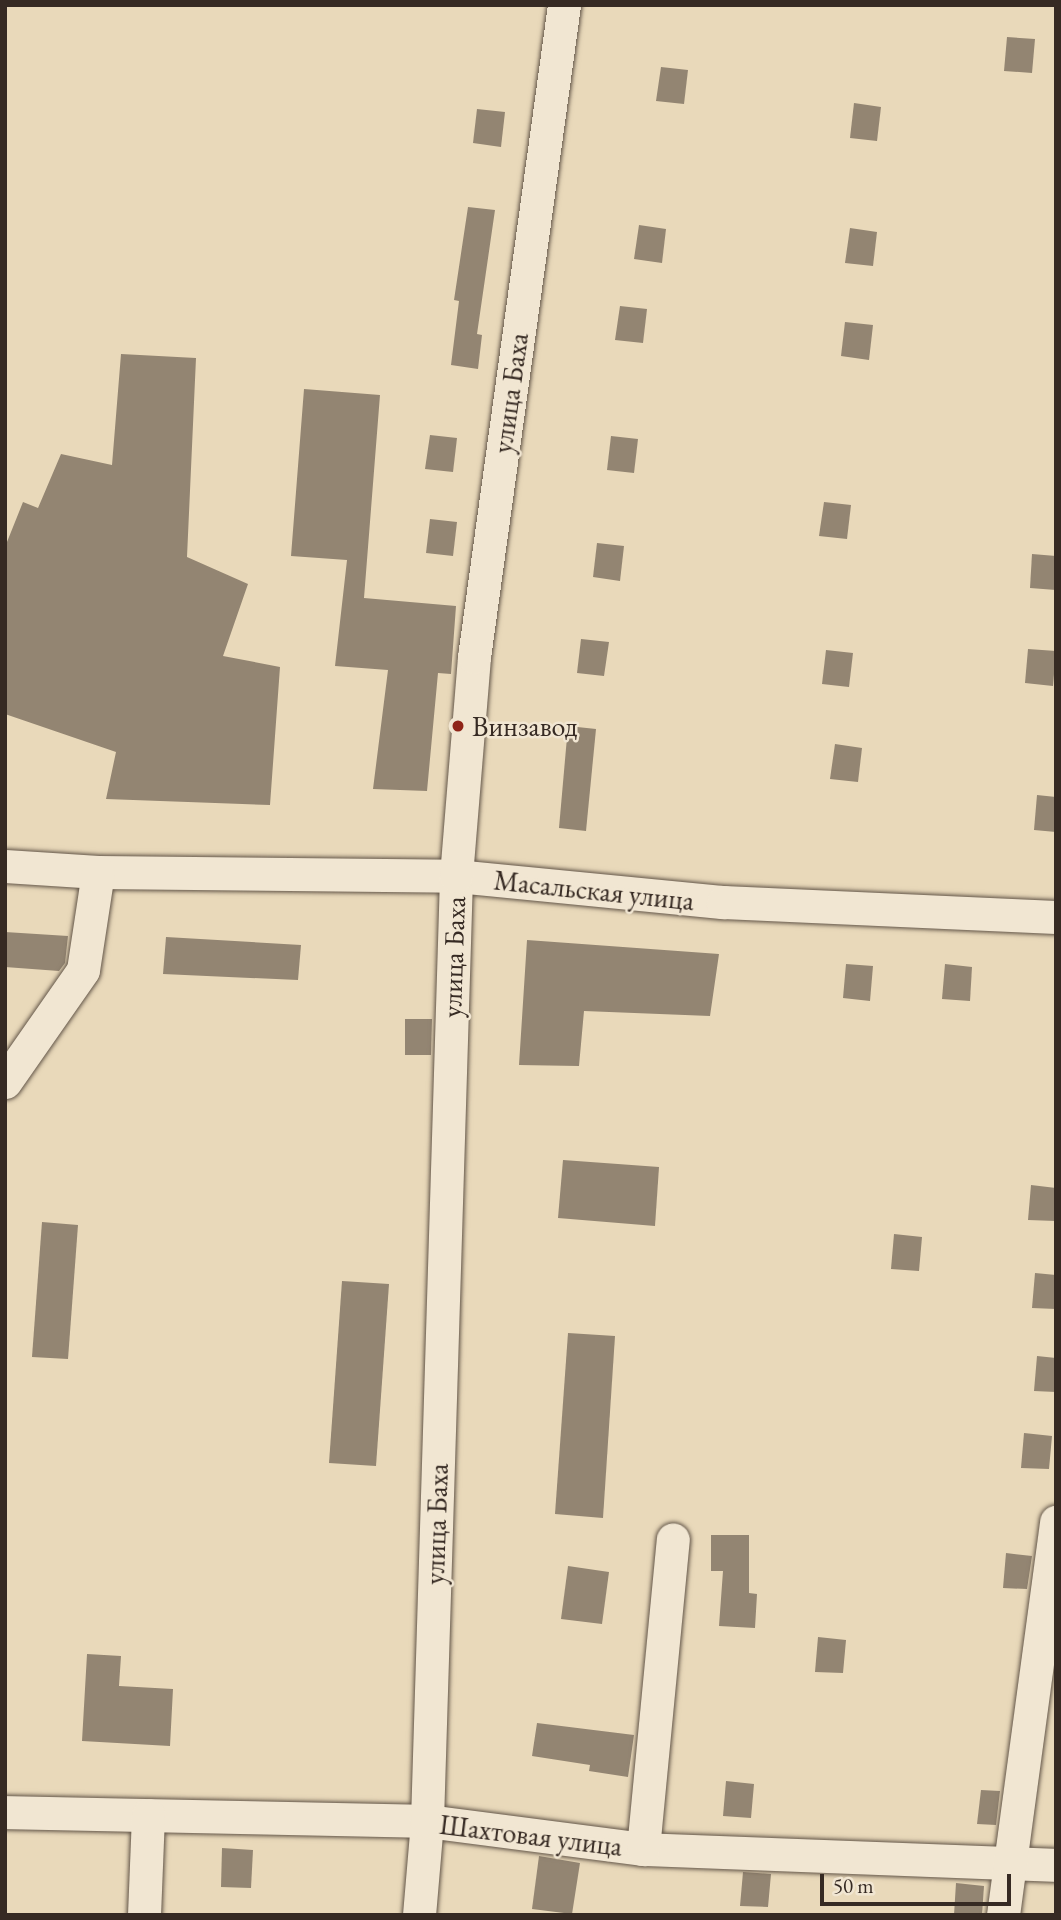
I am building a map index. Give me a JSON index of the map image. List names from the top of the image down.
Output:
{
  "streets": {
    "street": ["улица Баха", "Масальская улица", "Шахтовая улица"]
  },
  "crossings": [
    ["улица Баха", "Масальская улица"],
    ["улица Баха", "Шахтовая улица"]
  ],
  "places": ["Винзавод"],
  "scale_bar": "50 m"
}
